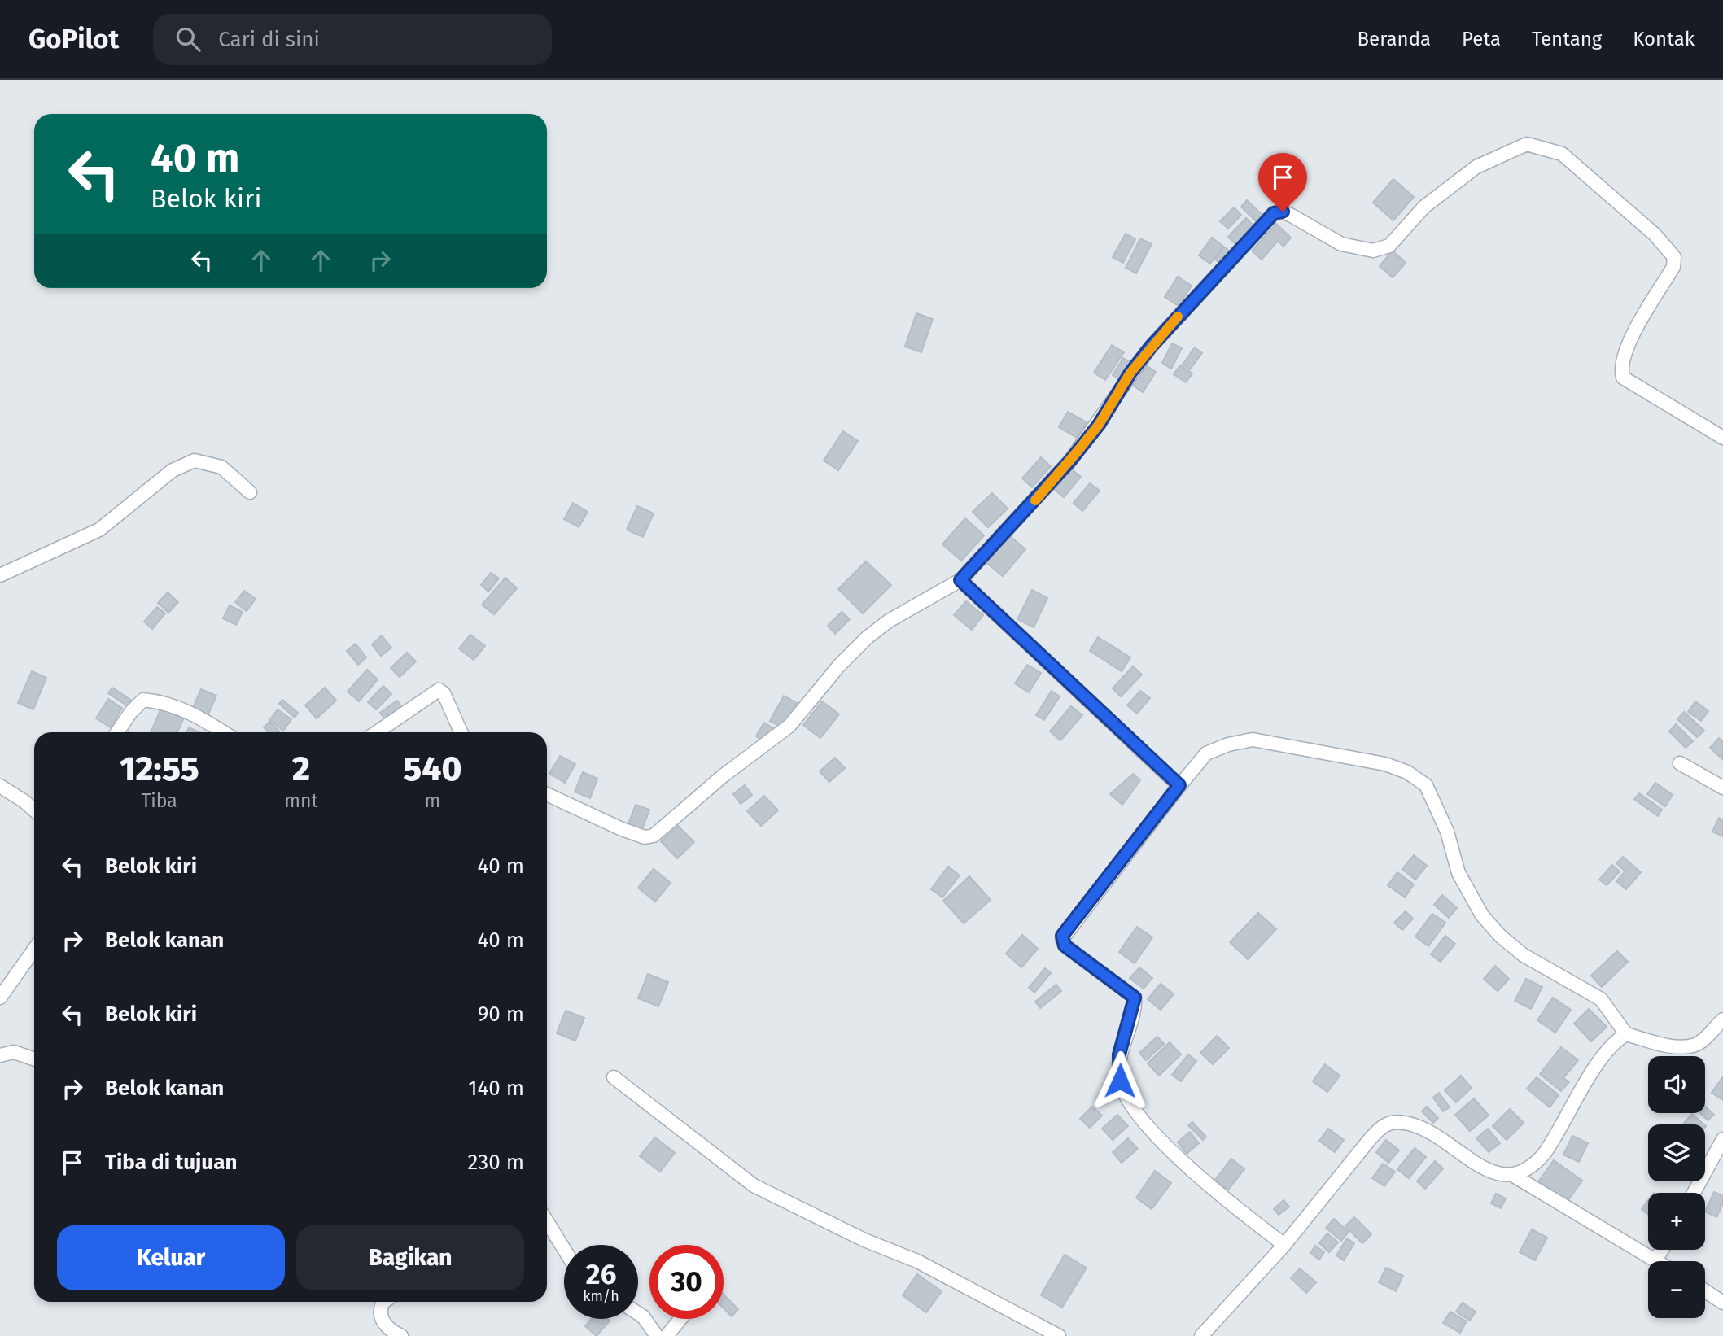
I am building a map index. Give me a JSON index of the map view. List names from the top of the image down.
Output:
{
  "page": {
    "header": "GoPilot",
    "search": "Cari di sini",
    "nav": [
      "Beranda",
      "Peta",
      "Tentang",
      "Kontak"
    ],
    "turn": ["40 m", "Belok kiri"],
    "eta": [
      "12:55",
      "Tiba",
      "2",
      "mnt",
      "540",
      "m"
    ],
    "list": [
      {
        "name": "Belok kiri",
        "value": "40 m"
      },
      {
        "name": "Belok kanan",
        "value": "40 m"
      },
      {
        "name": "Belok kiri",
        "value": "90 m"
      },
      {
        "name": "Belok kanan",
        "value": "140 m"
      },
      {
        "name": "Tiba di tujuan",
        "value": "230 m"
      }
    ],
    "map_buttons": ["+", "−"],
    "buttons": ["Keluar", "Bagikan"],
    "speed": "26 km/h",
    "limit": "30"
  }
}
